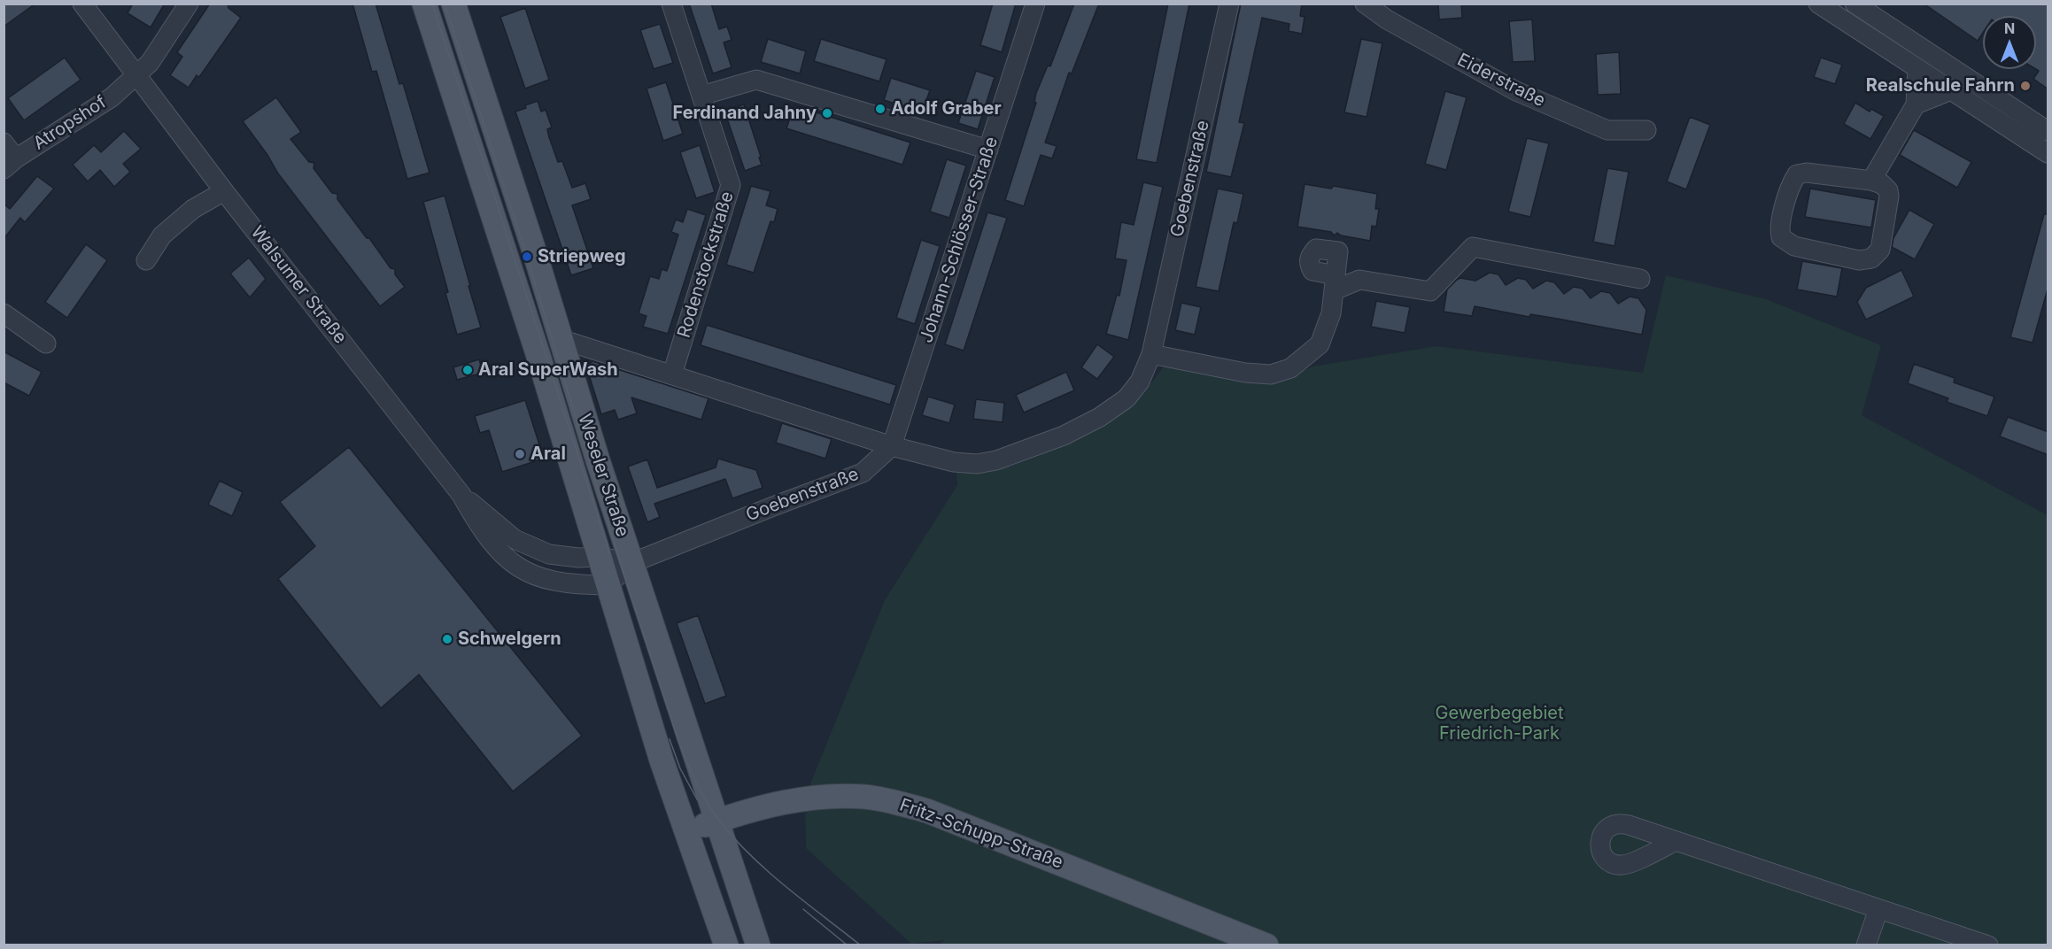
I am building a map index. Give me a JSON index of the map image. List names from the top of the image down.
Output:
{
  "streets": {
    "main road": ["Weseler Straße", "Fritz-Schupp-Straße"],
    "street": [
      "Eiderstraße",
      "Atropshof",
      "Goebenstraße",
      "Johann-Schlösser-Straße",
      "Rodenstockstraße",
      "Walsumer Straße"
    ]
  },
  "crossings": [
    ["Atropshof", "Walsumer Straße"],
    ["Goebenstraße", "Johann-Schlösser-Straße"],
    ["Goebenstraße", "Walsumer Straße"],
    ["Goebenstraße", "Weseler Straße"],
    ["Walsumer Straße", "Weseler Straße"],
    ["Weseler Straße", "Fritz-Schupp-Straße"]
  ],
  "parks": ["Gewerbegebiet Friedrich-Park"],
  "places": [
    "Realschule Fahrn",
    "Adolf Graber",
    "Ferdinand Jahny",
    "Striepweg",
    "Aral SuperWash",
    "Aral",
    "Schwelgern"
  ],
  "north": "top"
}
